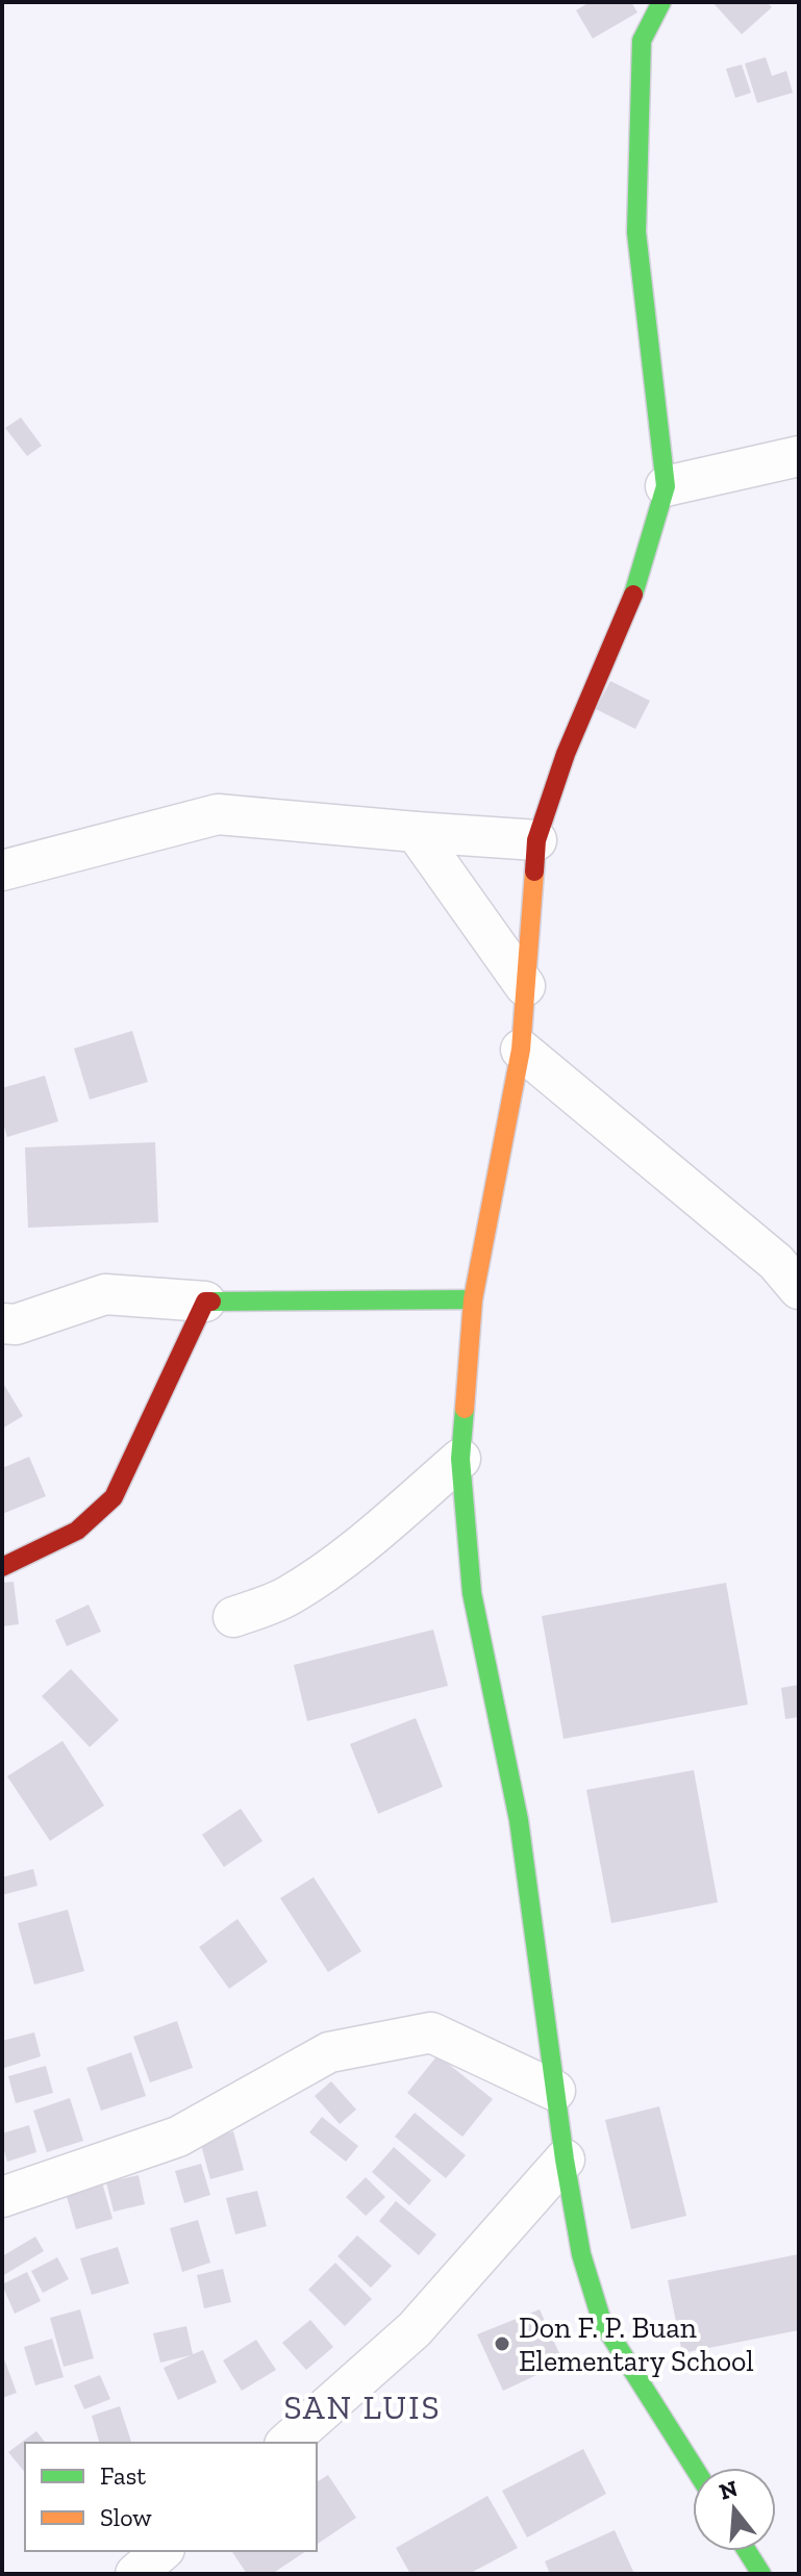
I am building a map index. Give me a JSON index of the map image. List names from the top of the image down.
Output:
{
  "districts": ["SAN LUIS"],
  "places": ["Don F. P. Buan Elementary School"],
  "legend": ["Fast", "Slow"],
  "north": "top"
}
